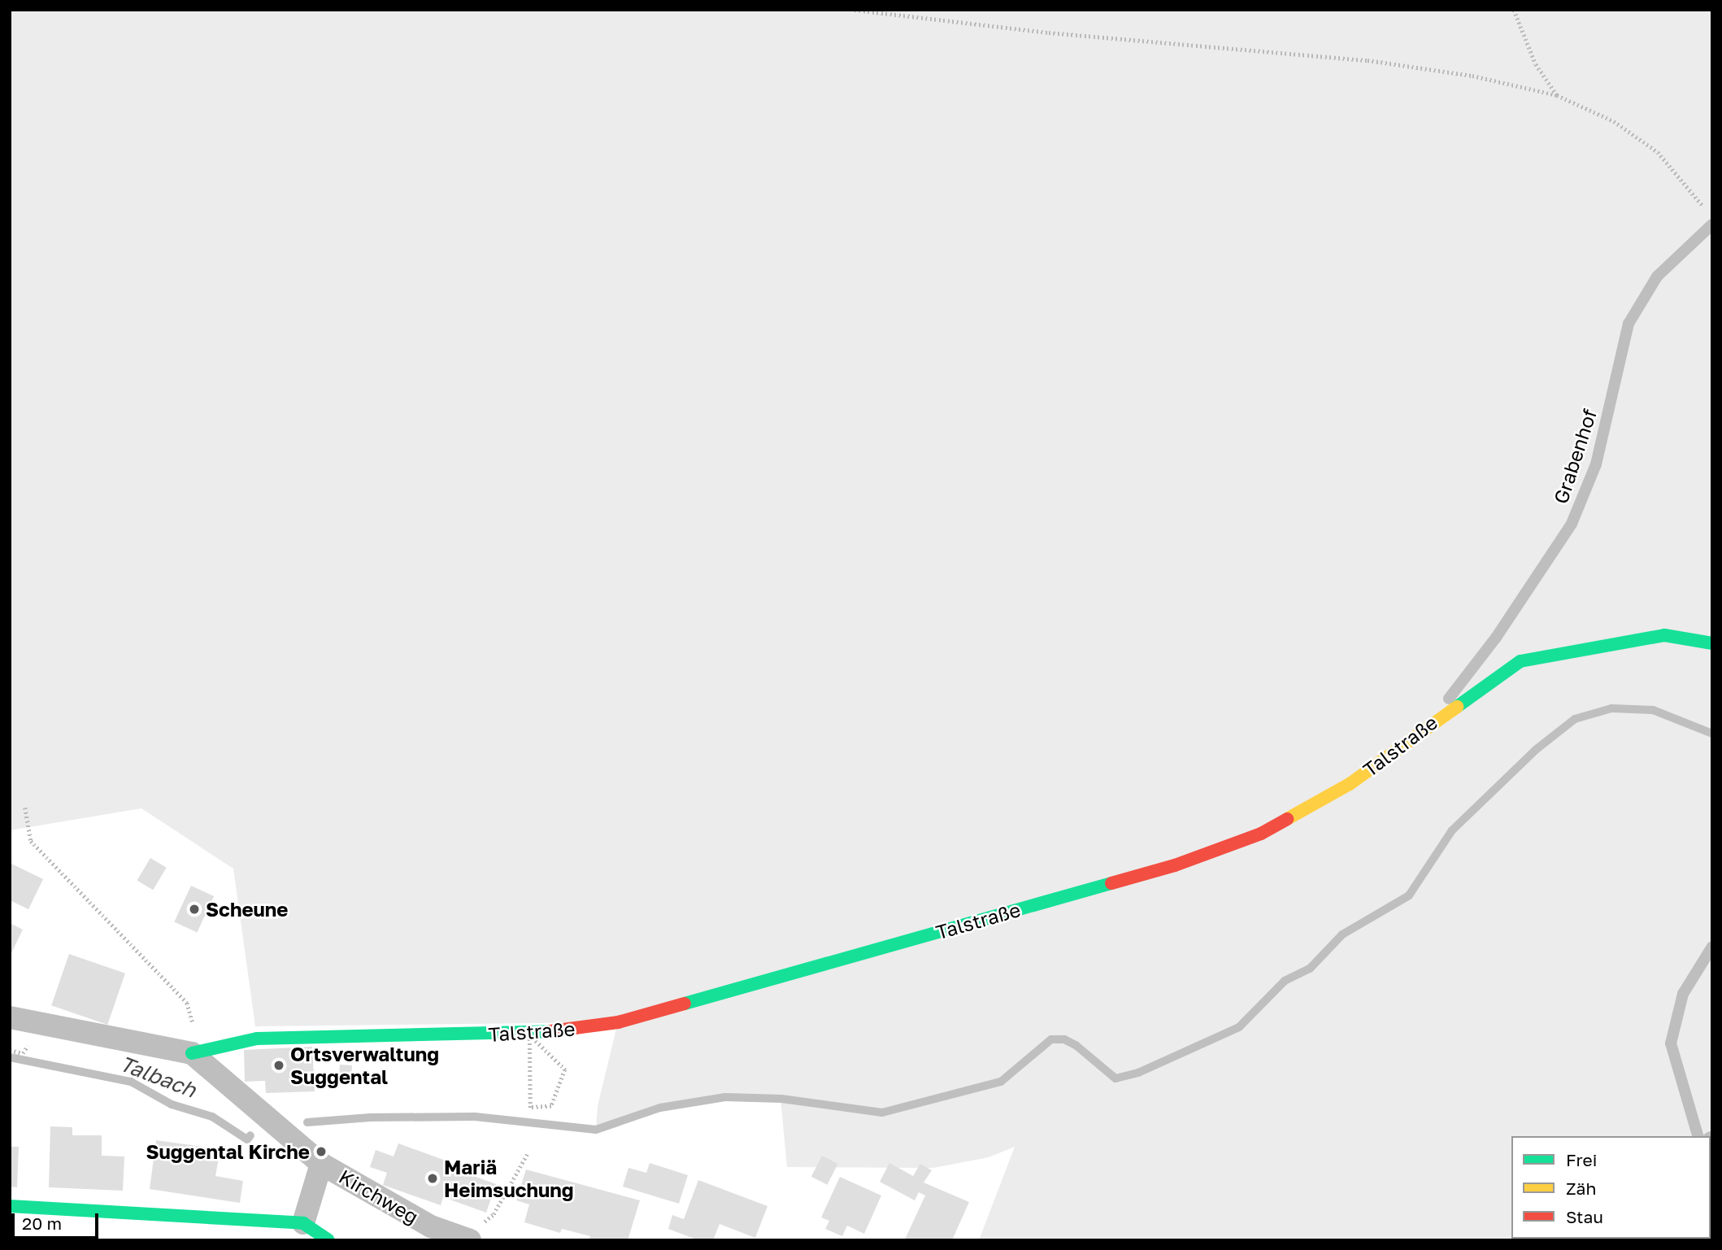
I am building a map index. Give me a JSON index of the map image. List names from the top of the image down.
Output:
{
  "streets": {
    "street": ["Talstraße", "Kirchweg"],
    "lane": ["Grabenhof"]
  },
  "crossings": [
    ["Grabenhof", "Talstraße"],
    ["Talstraße", "Kirchweg"]
  ],
  "water": ["Talbach"],
  "places": [
    "Scheune",
    "Ortsverwaltung Suggental",
    "Suggental Kirche",
    "Mariä Heimsuchung"
  ],
  "legend": ["Frei", "Zäh", "Stau"],
  "scale_bar": "20 m"
}
